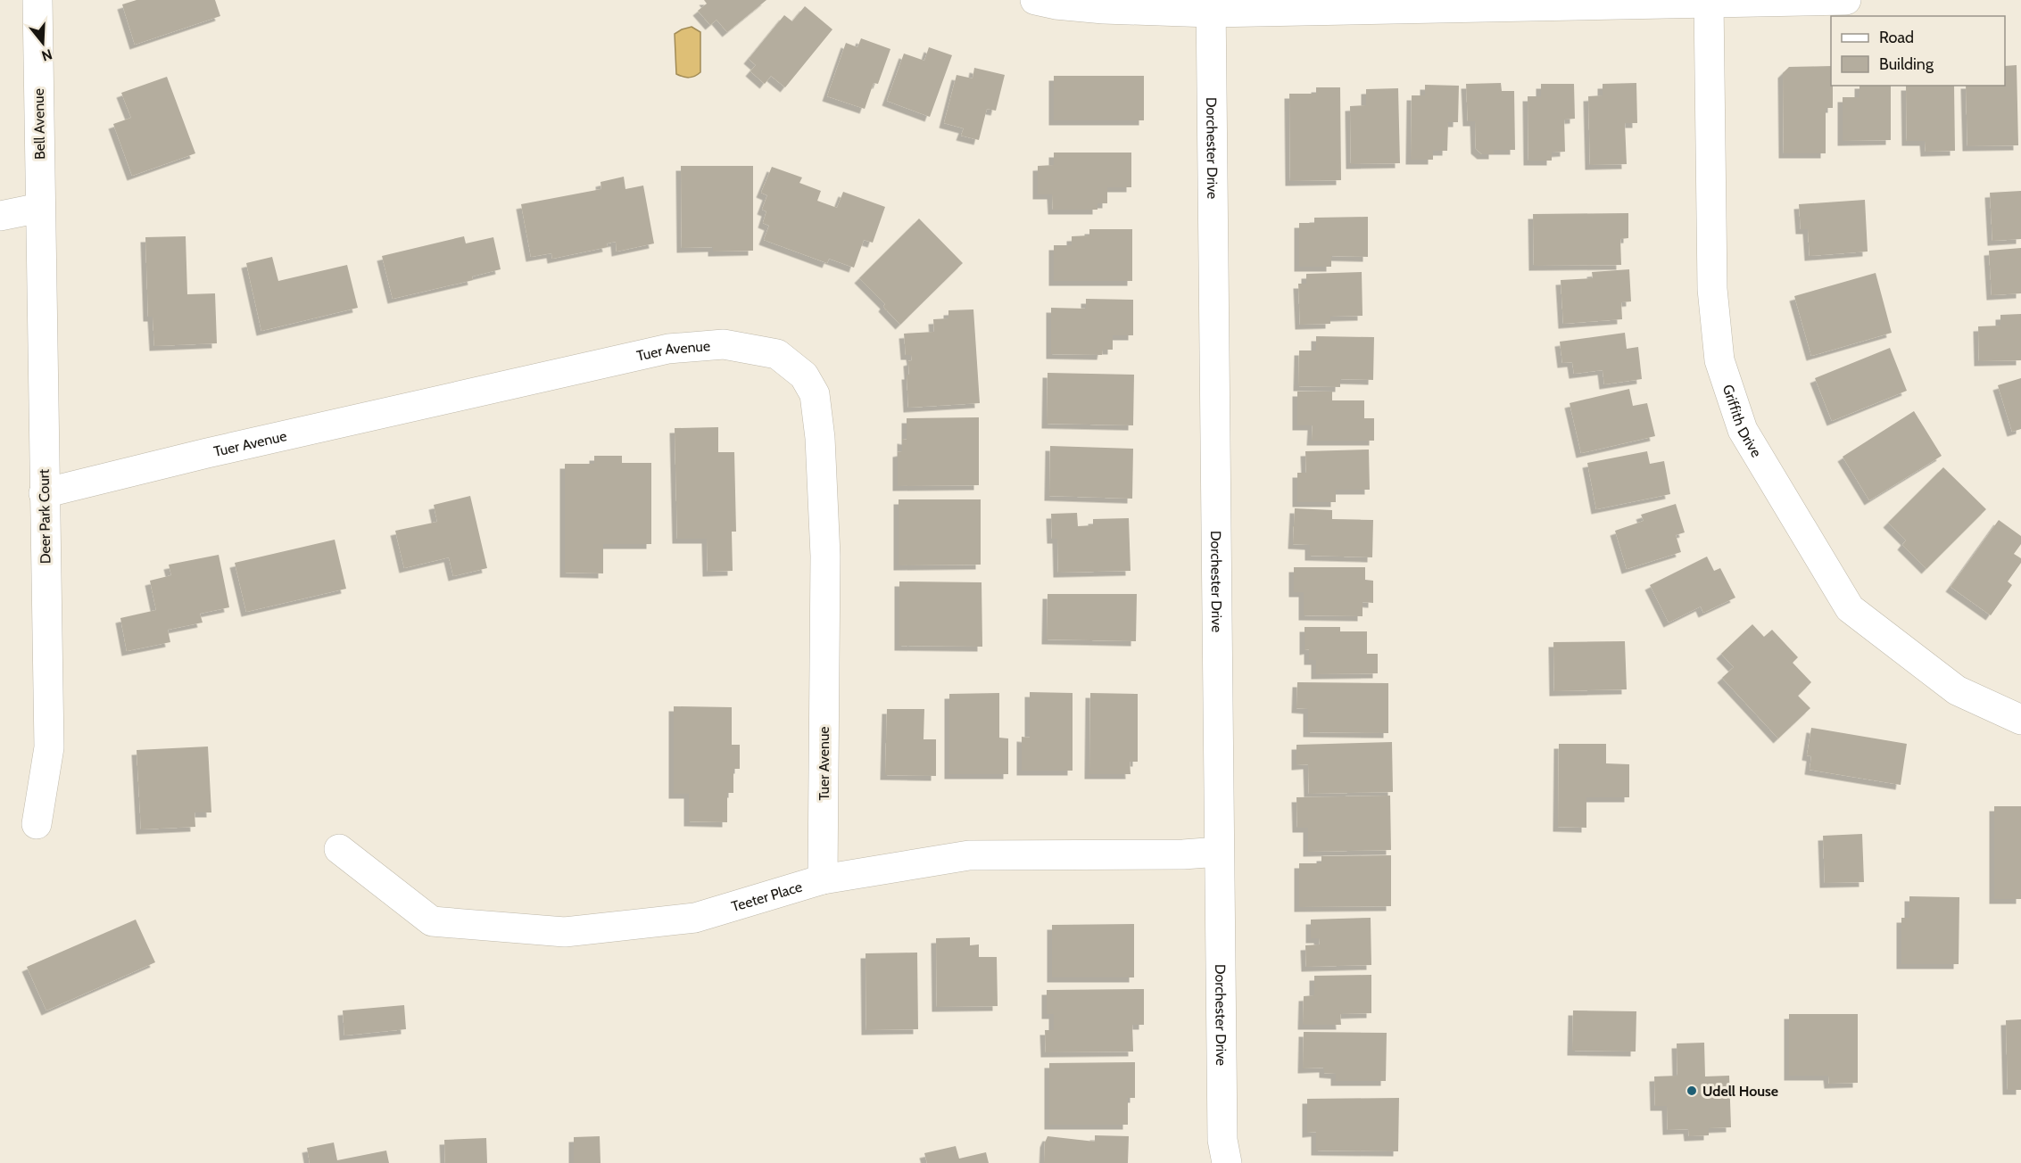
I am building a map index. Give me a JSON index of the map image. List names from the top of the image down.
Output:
{
  "streets": {
    "street": [
      "Bell Avenue",
      "Dorchester Drive",
      "Tuer Avenue",
      "Griffith Drive",
      "Deer Park Court",
      "Teeter Place"
    ]
  },
  "crossings": [
    ["Bell Avenue", "Deer Park Court"],
    ["Dorchester Drive", "Teeter Place"],
    ["Tuer Avenue", "Deer Park Court"],
    ["Tuer Avenue", "Teeter Place"]
  ],
  "places": ["Udell House"],
  "legend": ["Road", "Building"],
  "north": "bottom"
}
